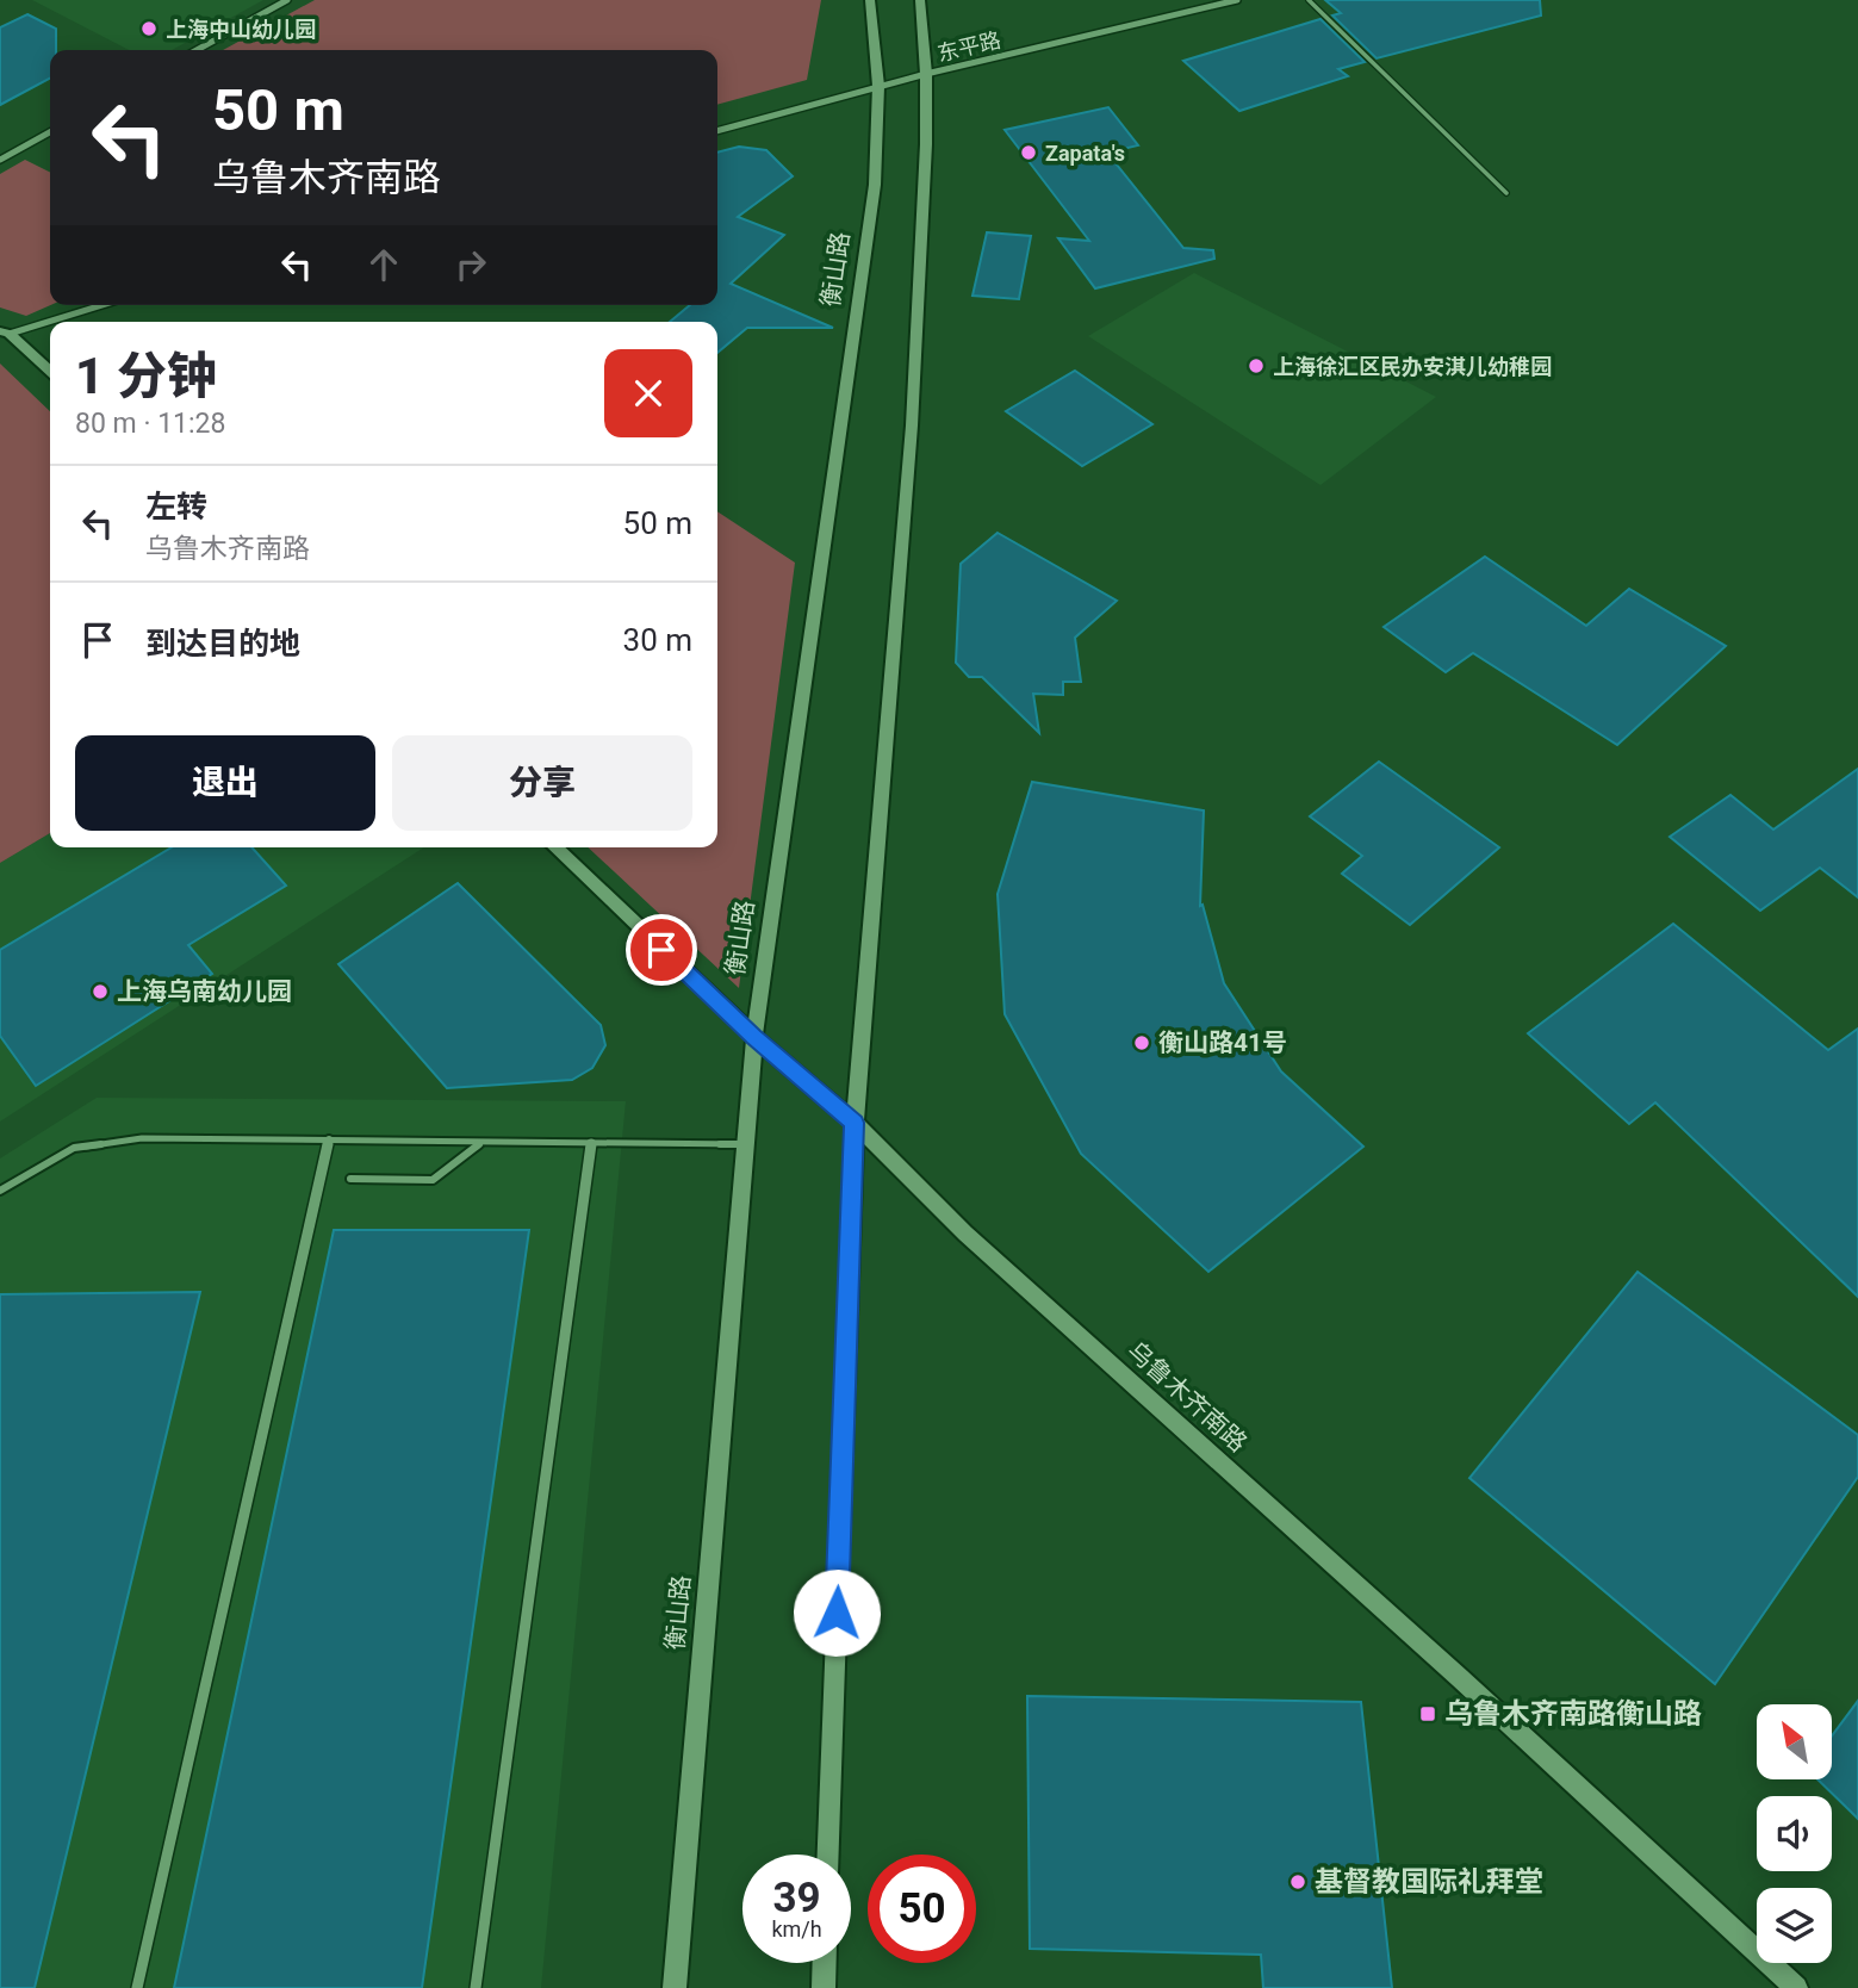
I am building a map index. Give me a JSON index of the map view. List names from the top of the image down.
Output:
{
  "streets": {
    "main road": ["衡山路", "乌鲁木齐南路"],
    "street": ["东平路"]
  },
  "crossings": [
    ["东平路", "衡山路"],
    ["衡山路", "乌鲁木齐南路"]
  ],
  "places": {
    "other": [
      "上海中山幼儿园",
      "Zapata's",
      "上海徐汇区民办安淇儿幼稚园",
      "上海乌南幼儿园",
      "衡山路41号",
      "基督教国际礼拜堂"
    ],
    "transit": ["乌鲁木齐南路衡山路"]
  },
  "north": "top left",
  "page": {
    "turn": ["50 m", "乌鲁木齐南路"],
    "heading": ["1 分钟", "80 m · 11:28"],
    "list": [
      {
        "name": "左转",
        "note": "乌鲁木齐南路",
        "value": "50 m"
      },
      {
        "name": "到达目的地",
        "value": "30 m"
      }
    ],
    "buttons": ["退出", "分享"],
    "speed": "39 km/h",
    "limit": "50"
  }
}
